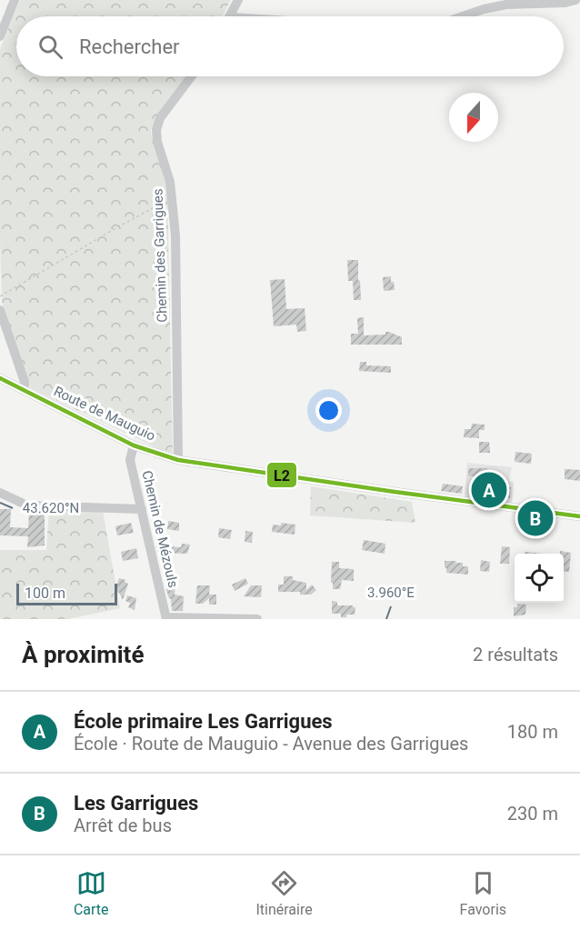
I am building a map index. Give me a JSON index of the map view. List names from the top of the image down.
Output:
{
  "streets": {
    "street": ["Chemin des Garrigues", "Route de Mauguio", "Chemin de Mézouls"]
  },
  "crossings": [
    ["Chemin des Garrigues", "Route de Mauguio"],
    ["Route de Mauguio", "Chemin de Mézouls"]
  ],
  "lines": ["transit line L2"],
  "scale_bar": "100 m",
  "north": "bottom",
  "page": {
    "search": "Rechercher",
    "pins": ["A", "B"],
    "scale": "100 m",
    "heading": ["À proximité", "2 résultats"],
    "list": [
      {
        "mark": "A",
        "name": "École primaire Les Garrigues",
        "note": "École · Route de Mauguio - Avenue des Garrigues",
        "value": "180 m"
      },
      {
        "mark": "B",
        "name": "Les Garrigues",
        "note": "Arrêt de bus",
        "value": "230 m"
      }
    ],
    "nav": ["Carte", "Itinéraire", "Favoris"]
  },
  "coordinates": ["43.620°N", "3.960°E"]
}
